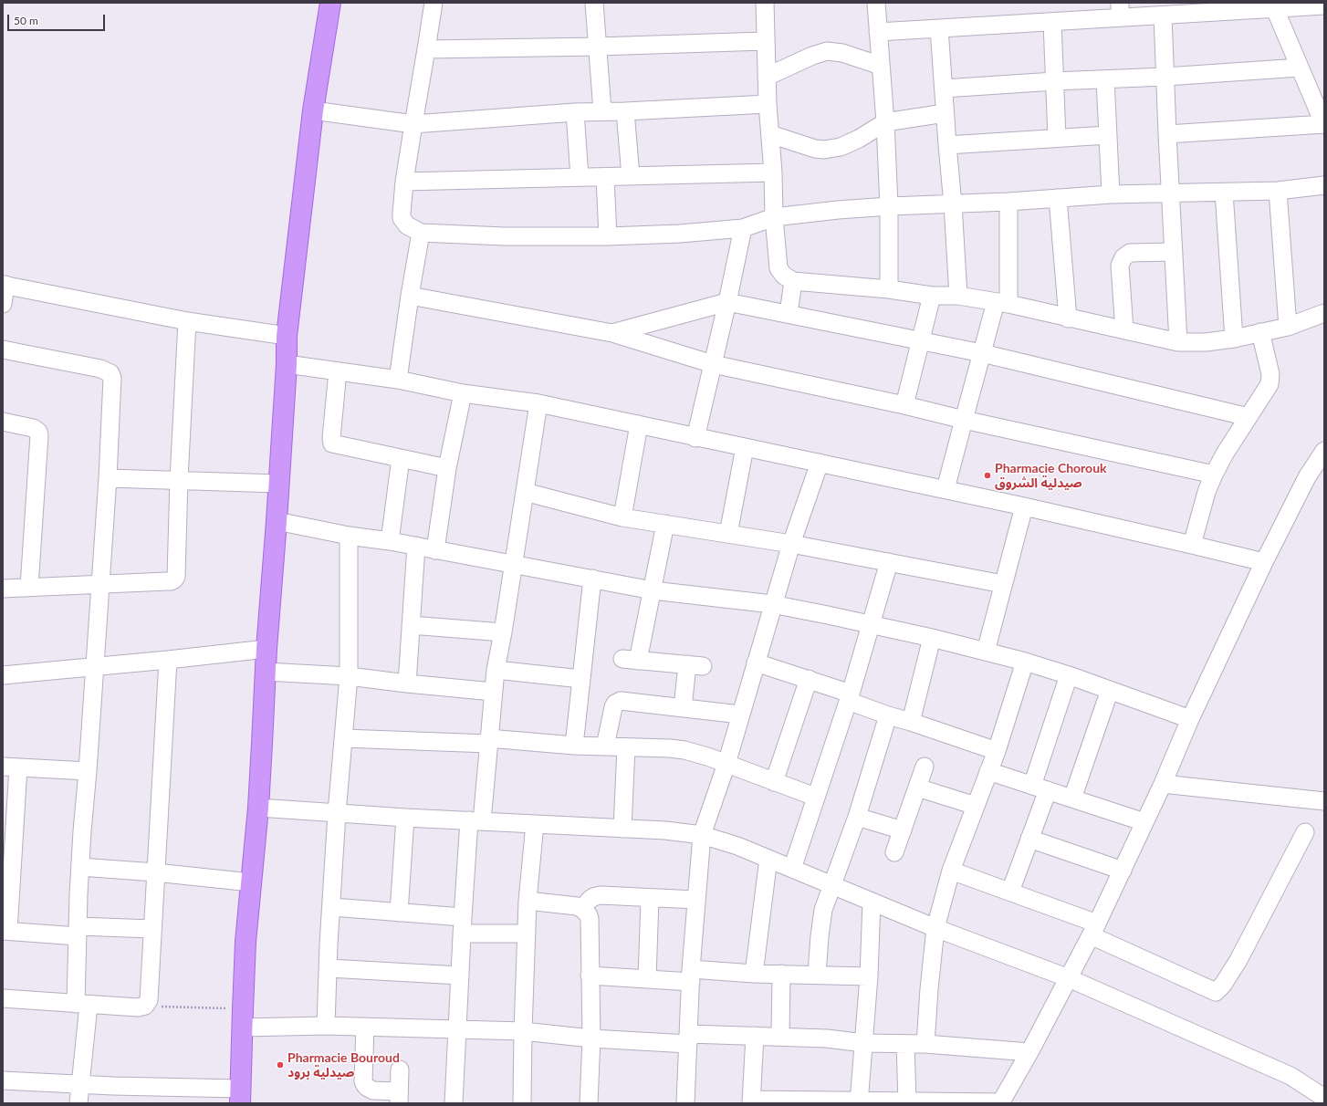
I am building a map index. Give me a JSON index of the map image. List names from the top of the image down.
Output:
{
  "places": ["Pharmacie Chorouk صيدلية الشروق", "Pharmacie Bouroud صيدلية برود"],
  "scale_bar": "50 m"
}
